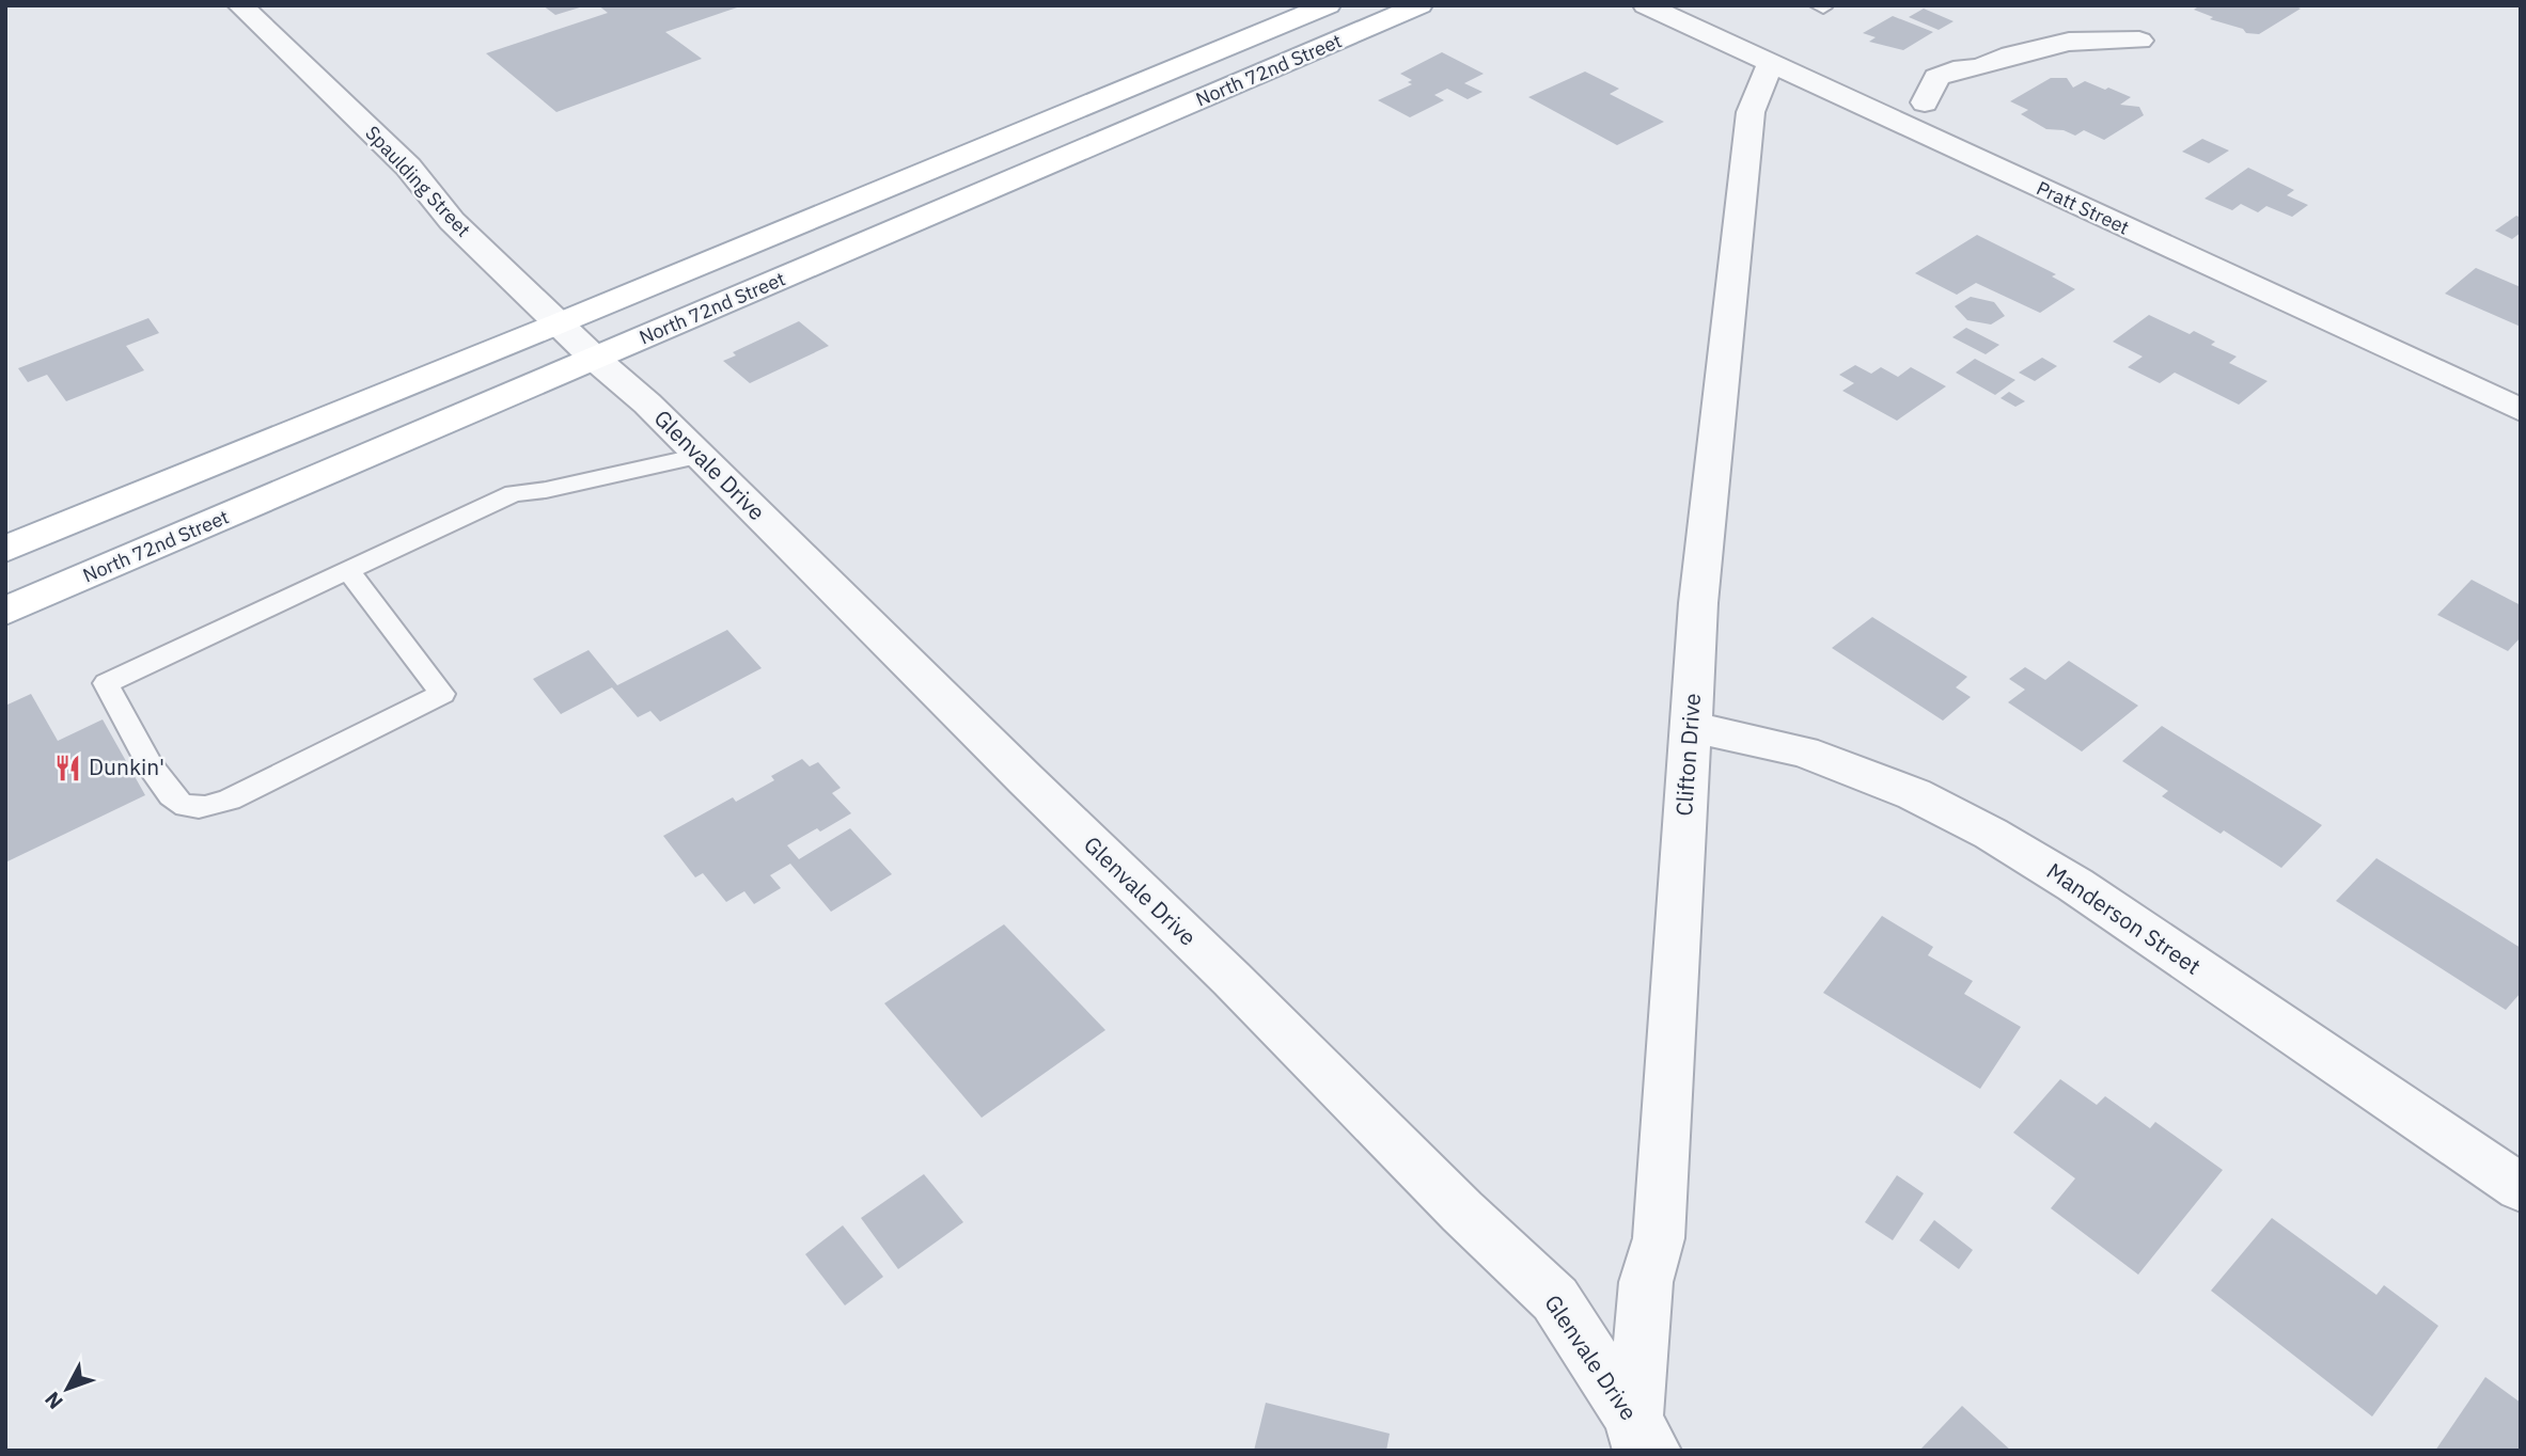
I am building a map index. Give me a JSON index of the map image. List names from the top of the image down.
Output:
{
  "streets": {
    "main road": ["North 72nd Street"],
    "street": [
      "Spaulding Street",
      "Pratt Street",
      "Glenvale Drive",
      "Clifton Drive",
      "Manderson Street"
    ]
  },
  "crossings": [
    ["North 72nd Street", "Spaulding Street"],
    ["North 72nd Street", "Glenvale Drive"],
    ["Spaulding Street", "Glenvale Drive"],
    ["Pratt Street", "Clifton Drive"],
    ["Glenvale Drive", "Clifton Drive"],
    ["Clifton Drive", "Manderson Street"]
  ],
  "places": {
    "restaurant": ["Dunkin'"]
  },
  "north": "bottom left"
}
